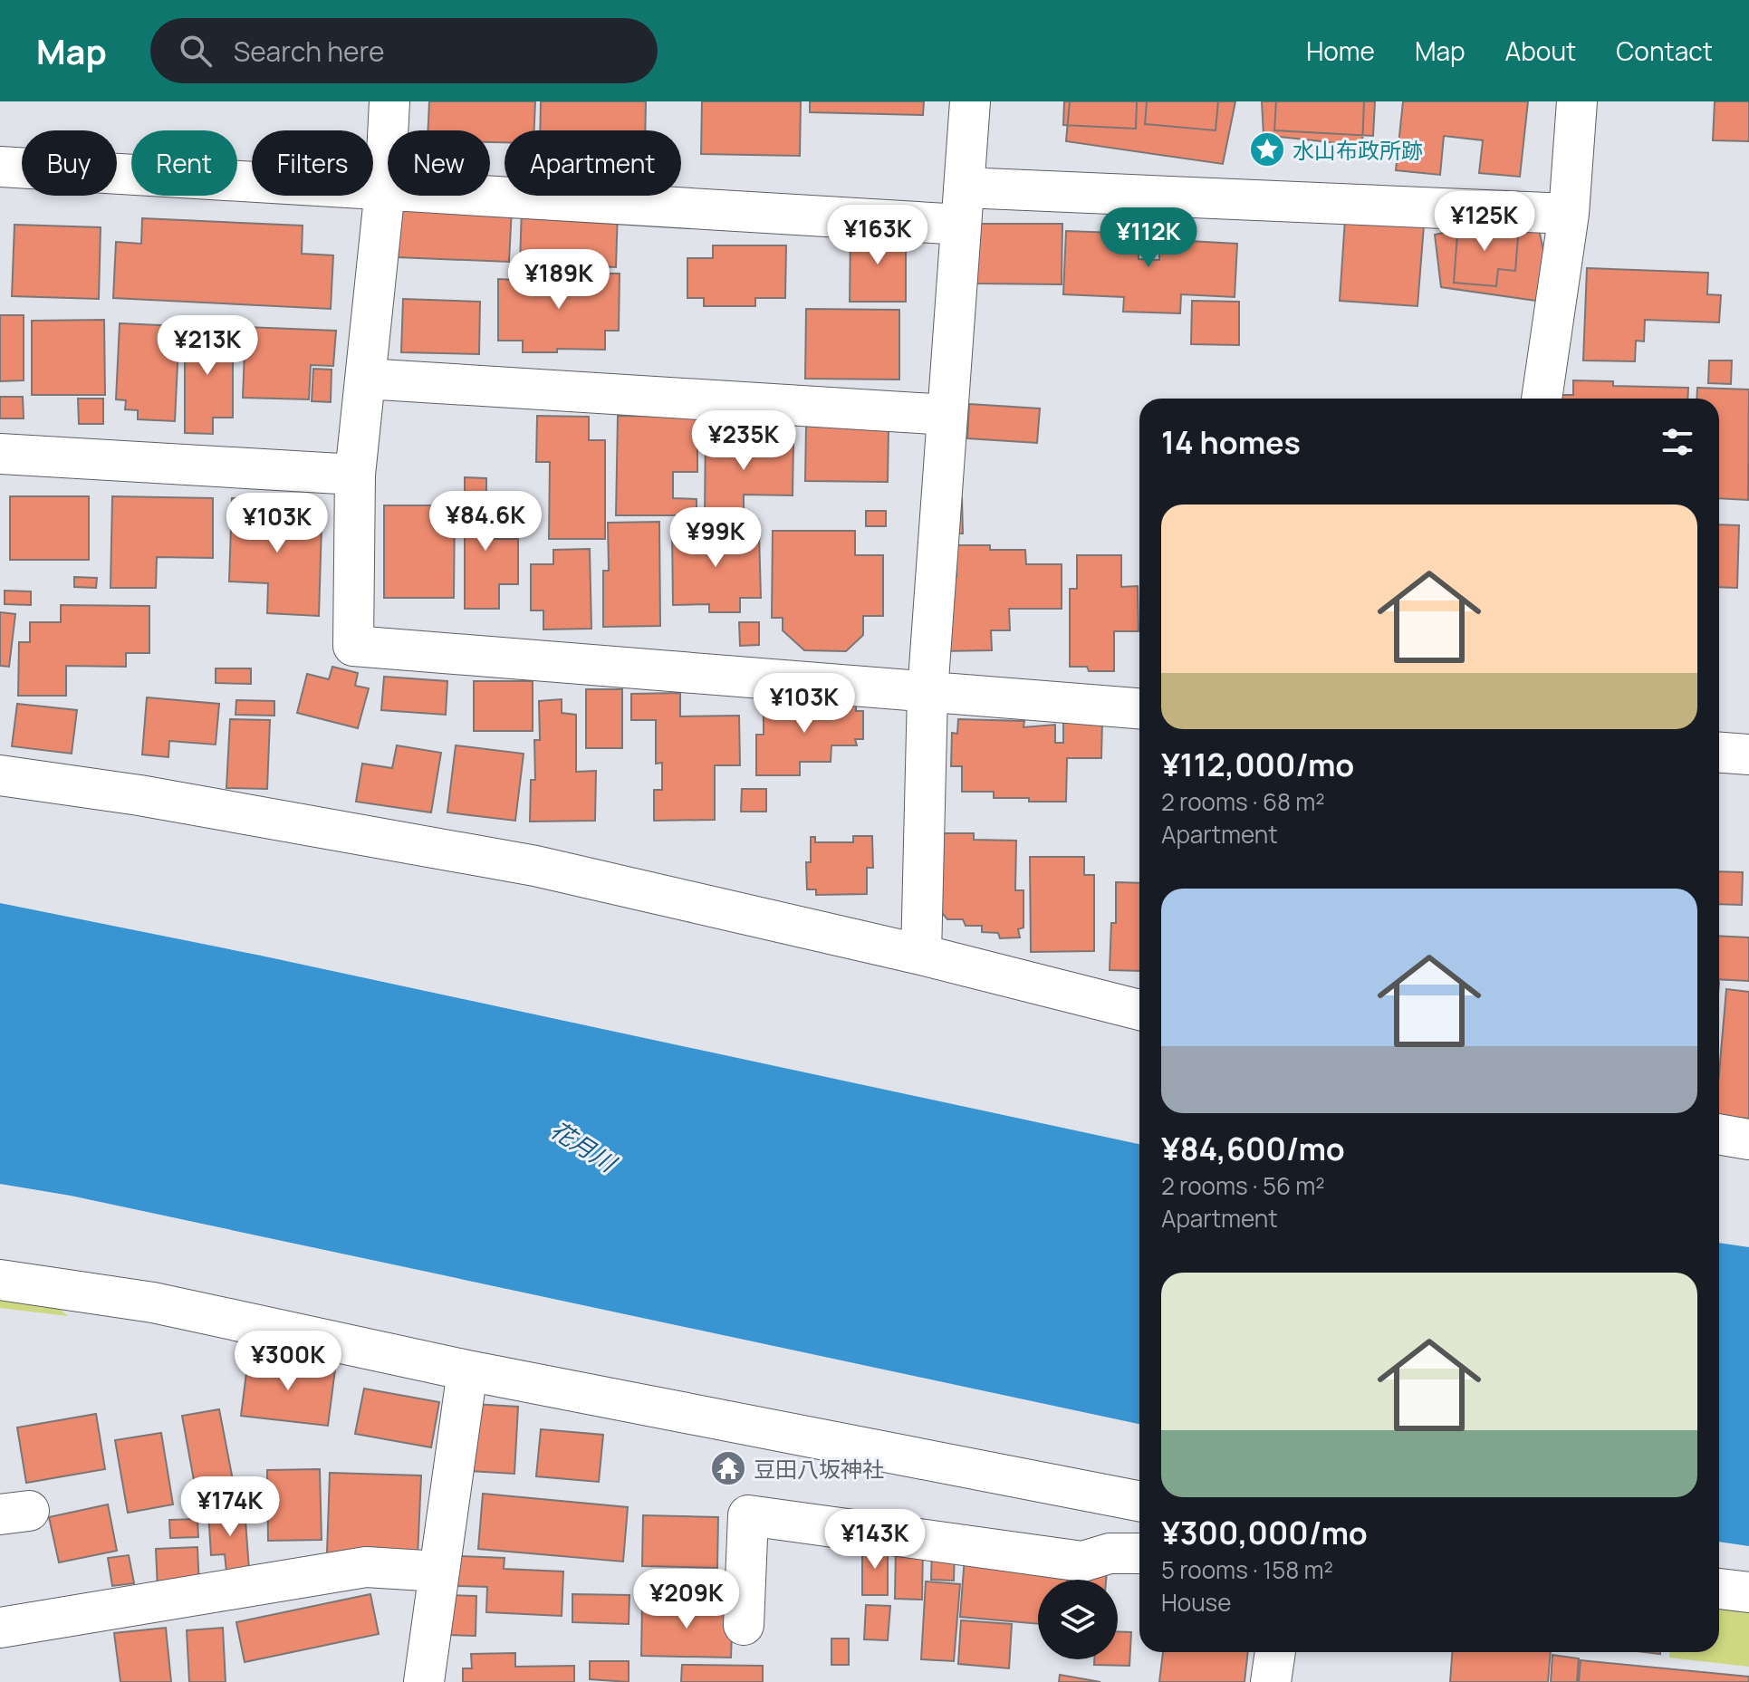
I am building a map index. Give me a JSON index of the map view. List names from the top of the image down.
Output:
{
  "water": ["花月川"],
  "places": {
    "place": ["水山布政所跡"],
    "temple": ["豆田八坂神社"]
  },
  "page": {
    "header": "Map",
    "search": "Search here",
    "nav": [
      "Home",
      "Map",
      "About",
      "Contact"
    ],
    "chip": [
      "Buy",
      "Rent",
      "Filters",
      "New",
      "Apartment"
    ],
    "price": [
      "¥125K",
      "¥163K",
      "¥112K",
      "¥189K",
      "¥213K",
      "¥235K",
      "¥84.6K",
      "¥103K",
      "¥99K",
      "¥103K",
      "¥300K",
      "¥174K",
      "¥143K",
      "¥209K"
    ],
    "heading": "14 homes",
    "list": [
      {
        "name": "¥112,000/mo",
        "note": "2 rooms · 68 m² · Apartment"
      },
      {
        "name": "¥84,600/mo",
        "note": "2 rooms · 56 m² · Apartment"
      },
      {
        "name": "¥300,000/mo",
        "note": "5 rooms · 158 m² · House"
      }
    ]
  }
}
